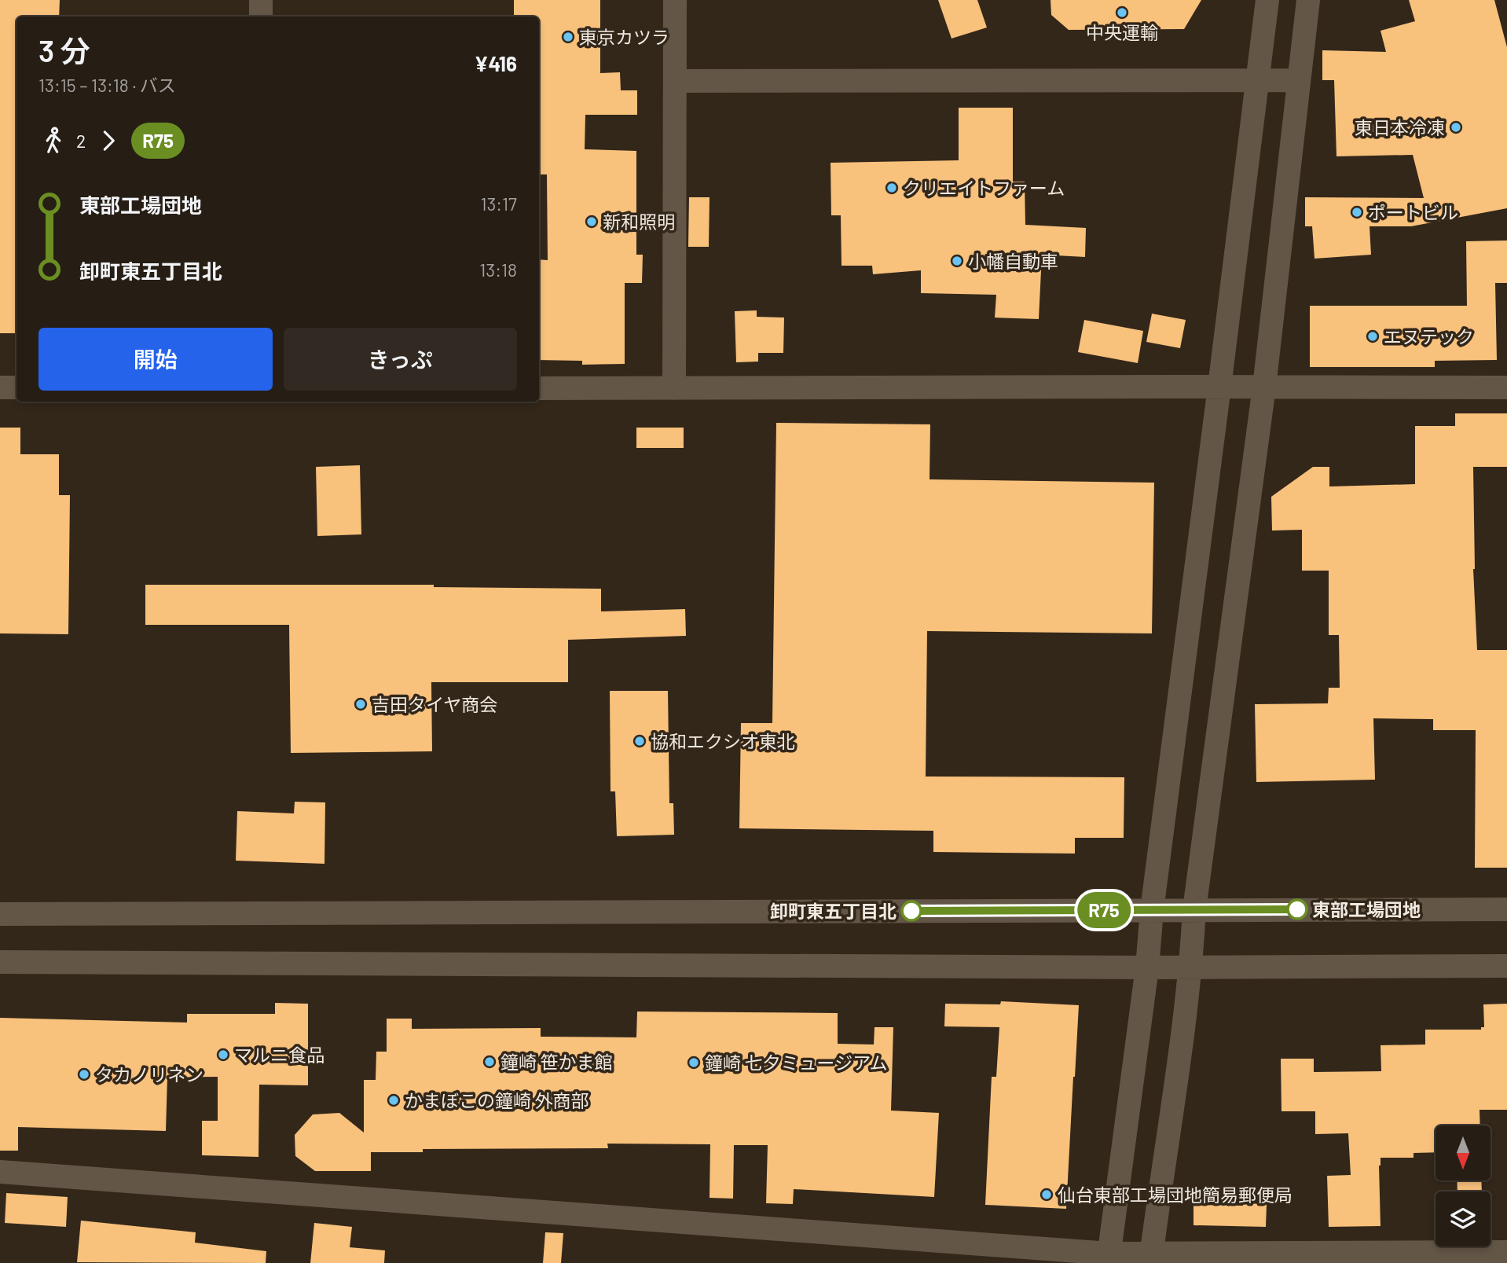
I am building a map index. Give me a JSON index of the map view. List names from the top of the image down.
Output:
{
  "places": [
    "中央運輸",
    "東京カツラ",
    "東日本冷凍",
    "クリエイトファーム",
    "ポートビル",
    "新和照明",
    "小幡自動車",
    "エヌテック",
    "吉田タイヤ商会",
    "協和エクシオ東北",
    "東部工場団地",
    "卸町東五丁目北",
    "マルニ食品",
    "鐘崎 笹かま館",
    "鐘崎 七夕ミュージアム",
    "タカノリネン",
    "かまぼこの鐘崎 外商部",
    "仙台東部工場団地簡易郵便局"
  ],
  "lines": ["bus line R75"],
  "north": "bottom",
  "page": {
    "on_map": "R75",
    "heading": ["3 分", "13:15 – 13:18 · バス", "¥416"],
    "legs": ["2", "R75"],
    "list": [
      {
        "name": "東部工場団地",
        "value": "13:17"
      },
      {
        "name": "卸町東五丁目北",
        "value": "13:18"
      }
    ],
    "buttons": ["開始", "きっぷ"]
  }
}
